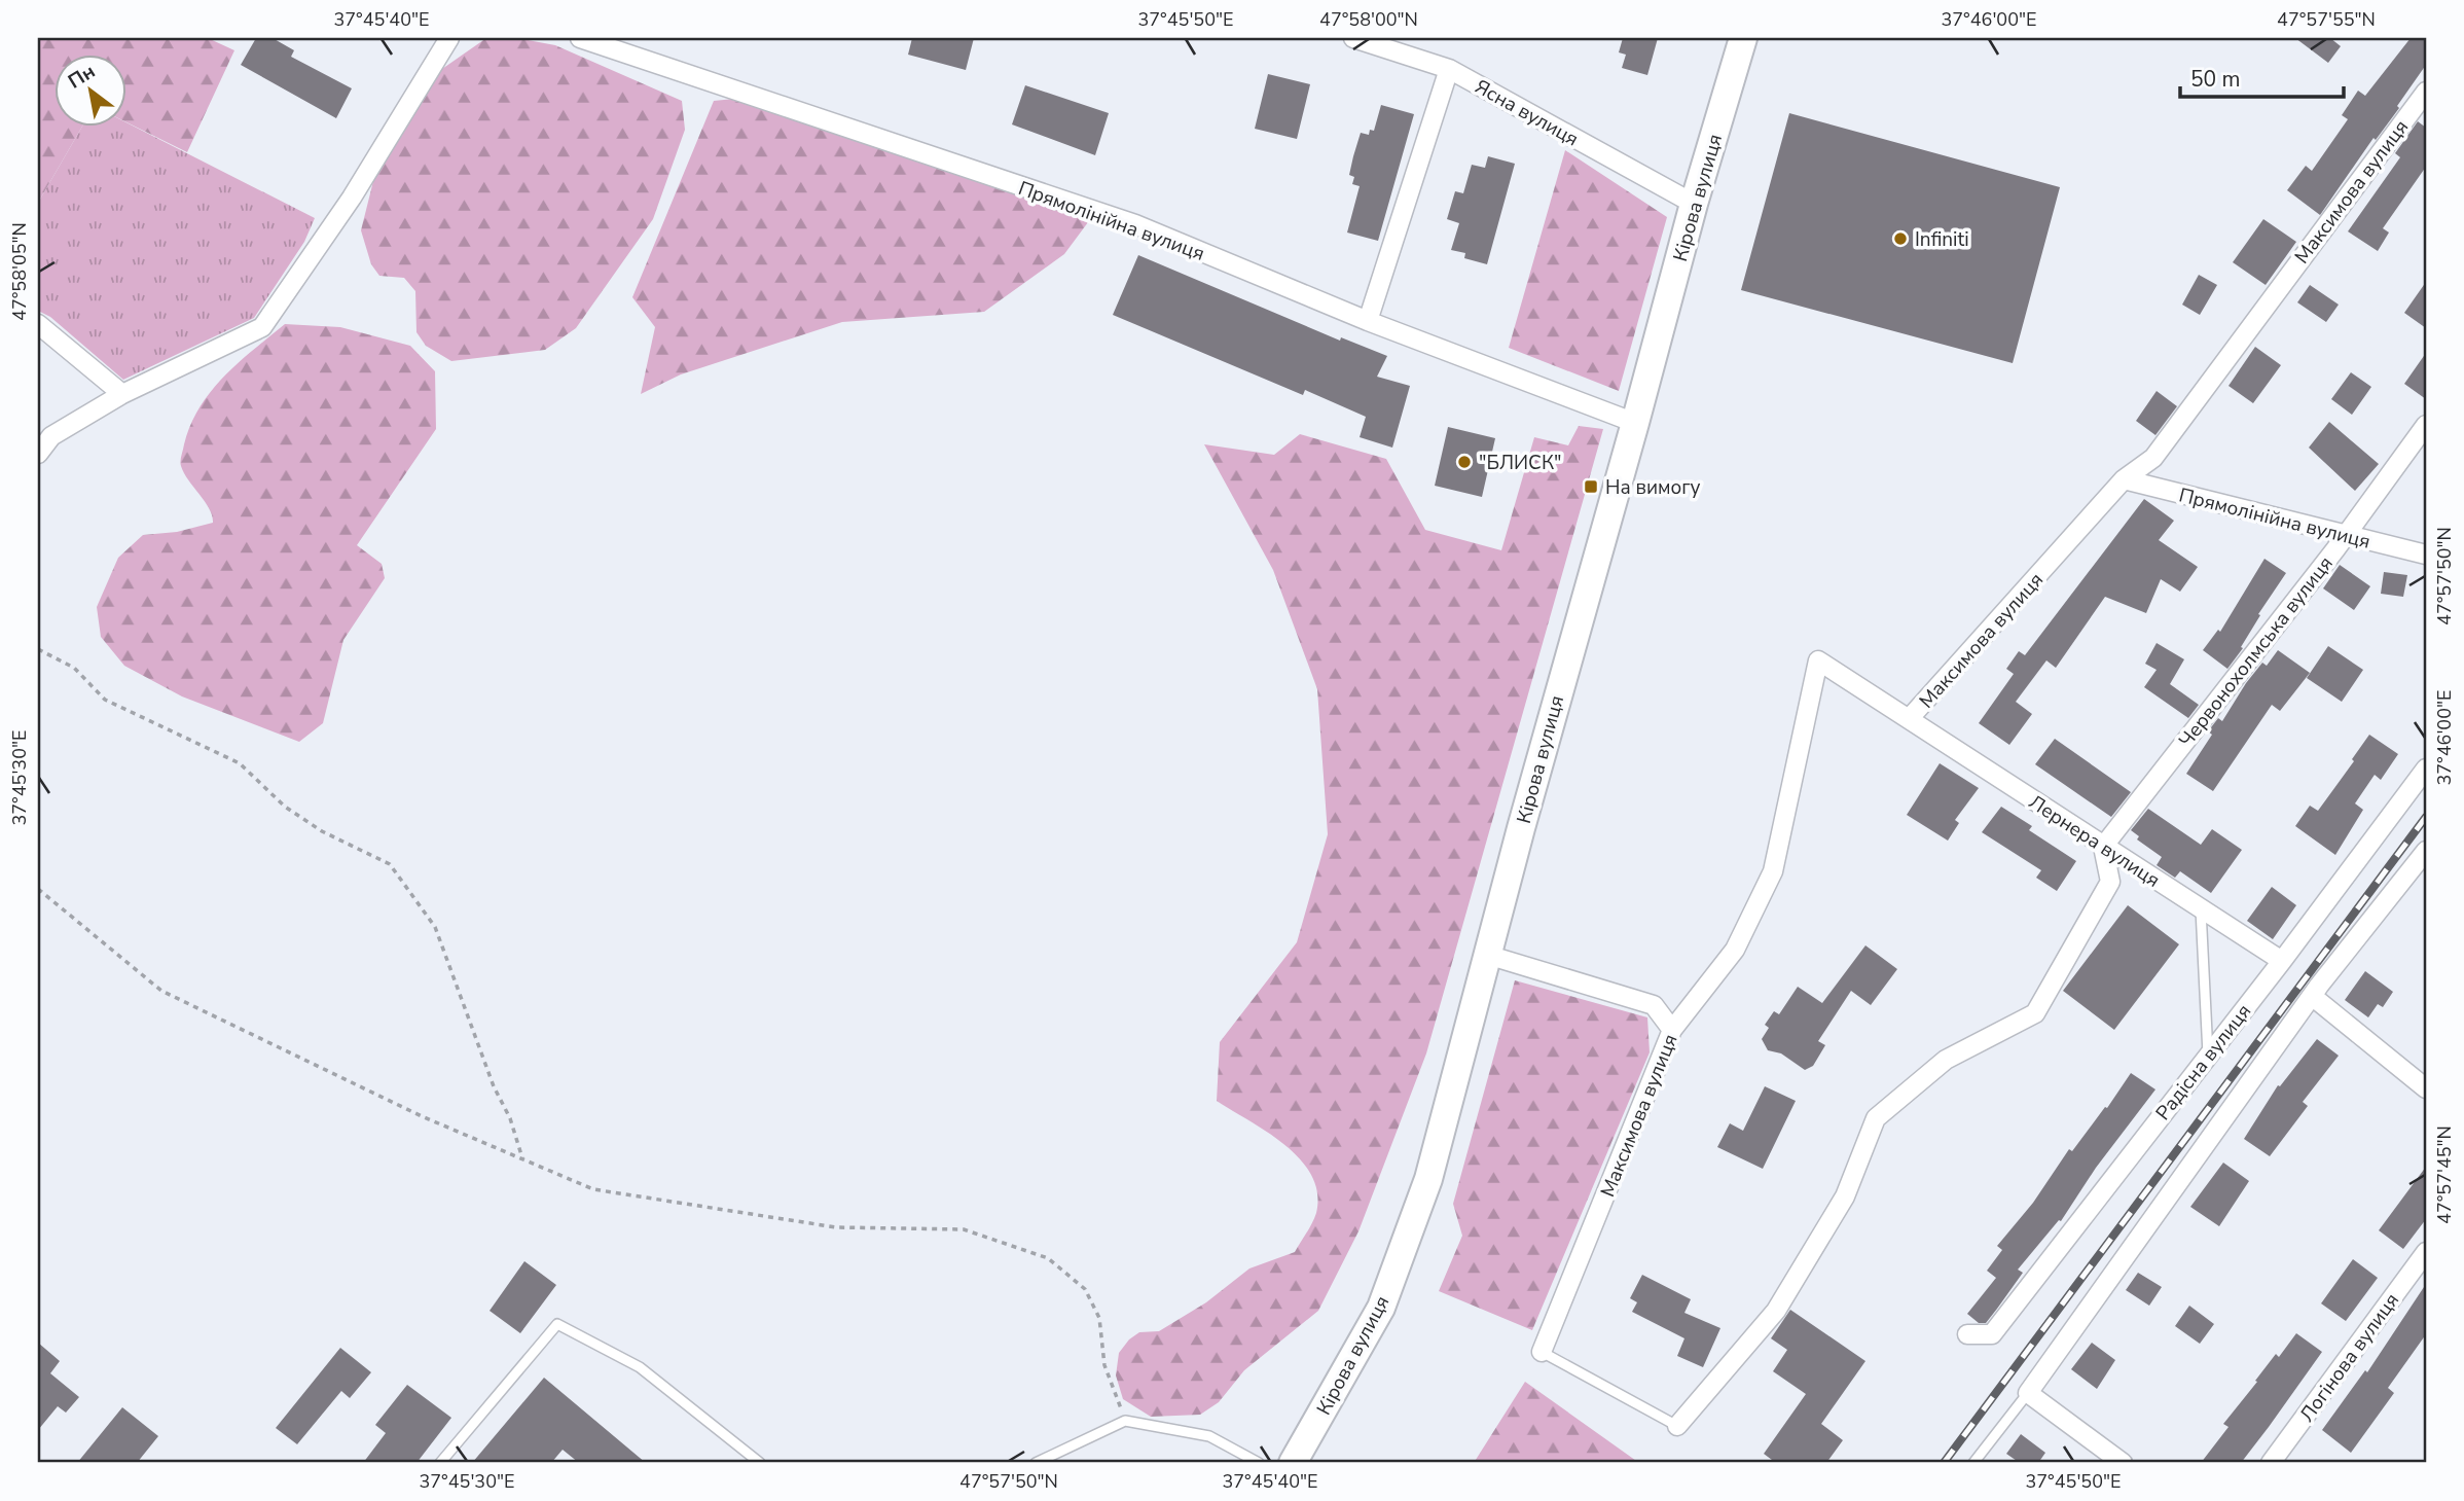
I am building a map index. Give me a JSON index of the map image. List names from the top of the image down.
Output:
{
  "streets": {
    "main road": ["Кірова вулиця"],
    "street": [
      "Ясна вулиця",
      "Максимова вулиця",
      "Прямолінійна вулиця",
      "Червонохолмська вулиця",
      "Лернера вулиця",
      "Радісна вулиця",
      "Логінова вулиця"
    ]
  },
  "crossings": [
    ["Ясна вулиця", "Кірова вулиця"],
    ["Максимова вулиця", "Прямолінійна вулиця"],
    ["Максимова вулиця", "Лернера вулиця"],
    ["Кірова вулиця", "Прямолінійна вулиця"],
    ["Прямолінійна вулиця", "Червонохолмська вулиця"],
    ["Червонохолмська вулиця", "Лернера вулиця"],
    ["Лернера вулиця", "Радісна вулиця"]
  ],
  "places": {
    "other": ["Infiniti", "\"БЛИСК\""],
    "transit": ["На вимогу"]
  },
  "scale_bar": "50 m",
  "north": "top left",
  "coordinates": [
    "37°45'40\"E",
    "37°45'50\"E",
    "47°58'00\"N",
    "37°46'00\"E",
    "47°57'55\"N",
    "47°58'05\"N",
    "47°57'50\"N",
    "37°45'30\"E",
    "47°57'45\"N"
  ]
}
